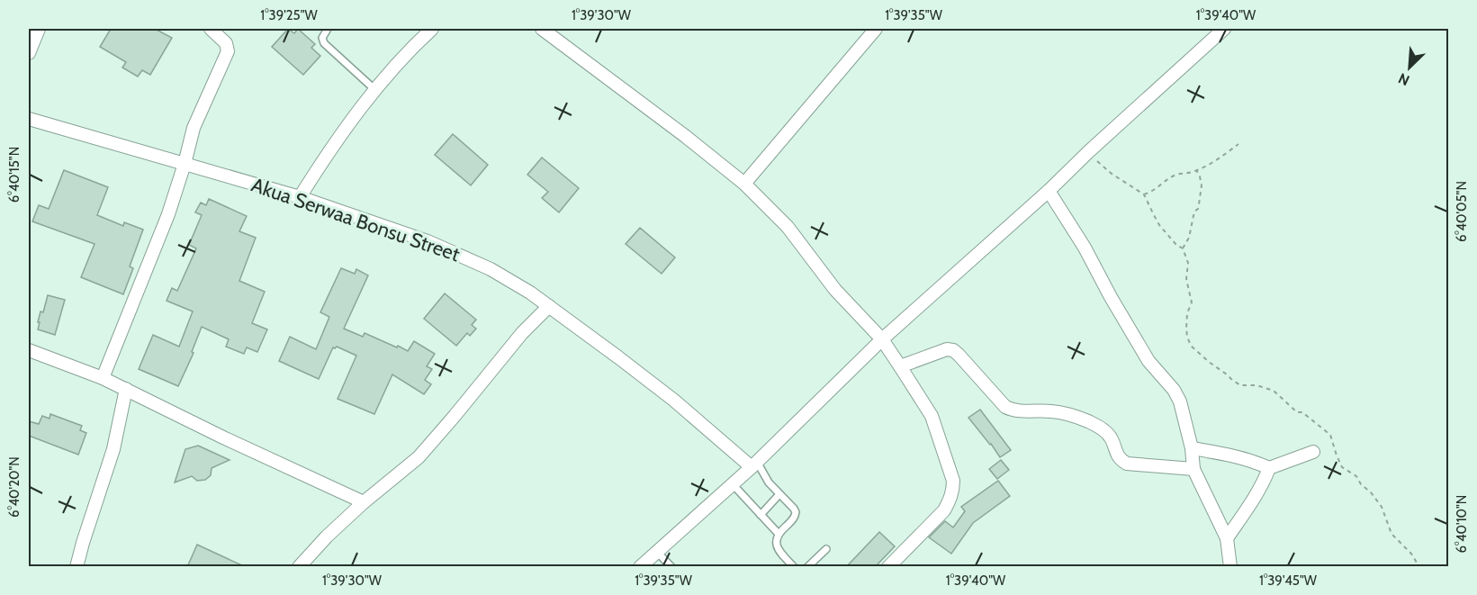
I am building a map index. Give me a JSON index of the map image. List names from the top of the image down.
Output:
{
  "streets": {
    "street": ["Akua Serwaa Bonsu Street"]
  },
  "north": "bottom left",
  "coordinates": [
    "1°39'25\"W",
    "1°39'30\"W",
    "1°39'35\"W",
    "1°39'40\"W",
    "6°40'15\"N",
    "6°40'05\"N",
    "6°40'20\"N",
    "6°40'10\"N",
    "1°39'45\"W"
  ]
}
